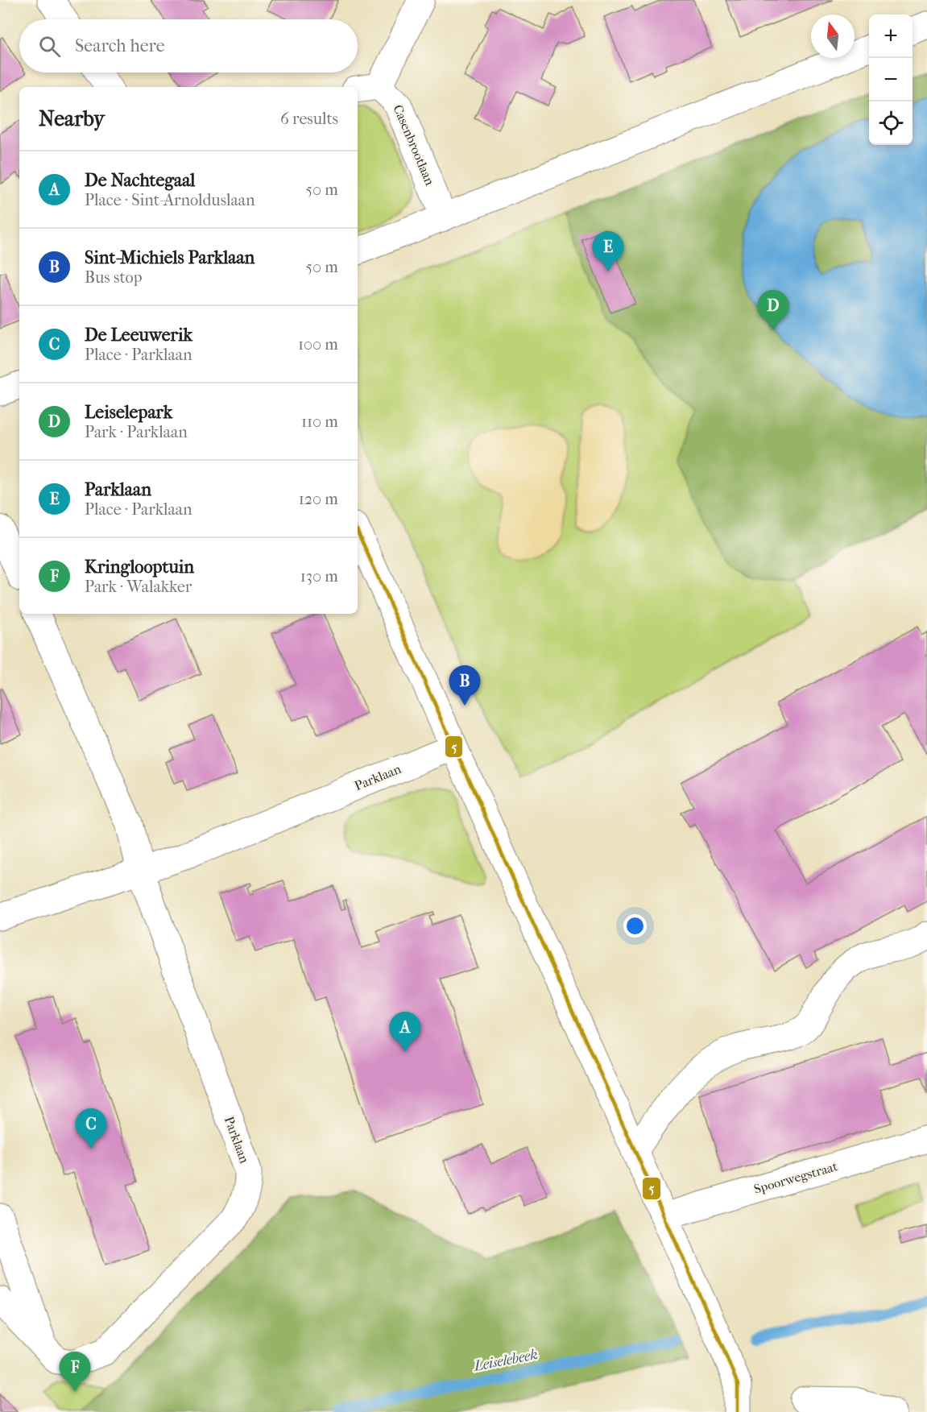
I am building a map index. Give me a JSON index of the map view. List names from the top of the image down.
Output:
{
  "streets": {
    "street": ["Casenbrootlaan", "Parklaan", "Spoorwegstraat"]
  },
  "water": ["Leiselebeek"],
  "lines": ["transit line 5"],
  "north": "top",
  "page": {
    "map_buttons": ["+", "−"],
    "search": "Search here",
    "heading": ["Nearby", "6 results"],
    "list": [
      {
        "mark": "A",
        "name": "De Nachtegaal",
        "note": "Place · Sint-Arnolduslaan",
        "value": "50 m"
      },
      {
        "mark": "B",
        "name": "Sint-Michiels Parklaan",
        "note": "Bus stop",
        "value": "50 m"
      },
      {
        "mark": "C",
        "name": "De Leeuwerik",
        "note": "Place · Parklaan",
        "value": "100 m"
      },
      {
        "mark": "D",
        "name": "Leiselepark",
        "note": "Park · Parklaan",
        "value": "110 m"
      },
      {
        "mark": "E",
        "name": "Parklaan",
        "note": "Place · Parklaan",
        "value": "120 m"
      },
      {
        "mark": "F",
        "name": "Kringlooptuin",
        "note": "Park · Walakker",
        "value": "130 m"
      }
    ],
    "pins": [
      "E",
      "D",
      "B",
      "A",
      "C",
      "F"
    ]
  }
}
